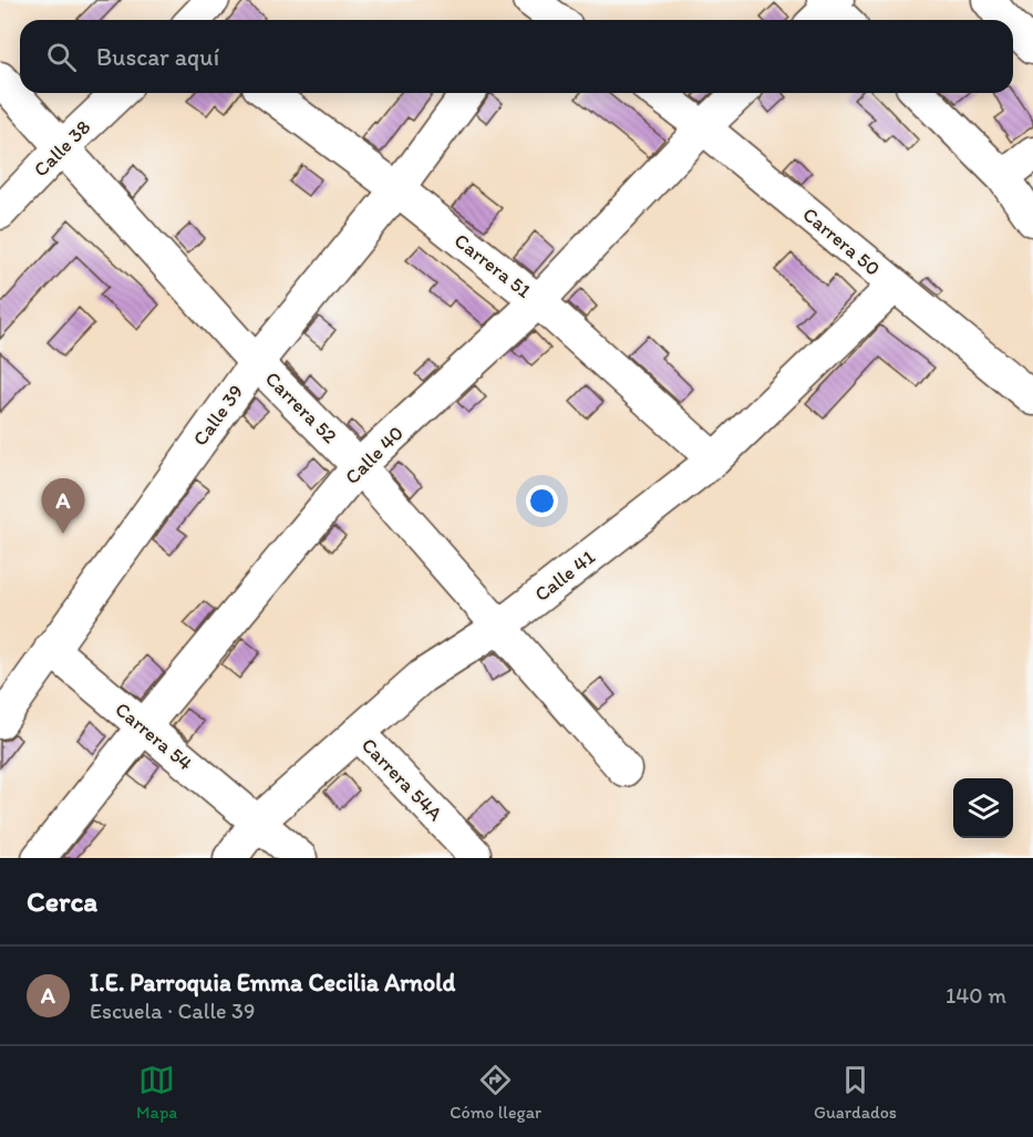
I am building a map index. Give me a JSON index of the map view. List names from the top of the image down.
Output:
{
  "streets": {
    "street": [
      "Calle 38",
      "Carrera 50",
      "Carrera 51",
      "Carrera 52",
      "Calle 39",
      "Calle 40",
      "Calle 41",
      "Carrera 54",
      "Carrera 54A"
    ]
  },
  "crossings": [
    ["Calle 38", "Carrera 52"],
    ["Carrera 50", "Calle 40"],
    ["Carrera 50", "Calle 41"],
    ["Carrera 51", "Calle 39"],
    ["Carrera 51", "Calle 40"],
    ["Carrera 51", "Calle 41"],
    ["Carrera 52", "Calle 39"],
    ["Carrera 52", "Calle 40"],
    ["Carrera 52", "Calle 41"],
    ["Calle 39", "Carrera 54"],
    ["Calle 40", "Carrera 54"],
    ["Calle 41", "Carrera 54"],
    ["Calle 41", "Carrera 54A"]
  ],
  "page": {
    "search": "Buscar aquí",
    "pins": "A",
    "heading": "Cerca",
    "list": [
      {
        "mark": "A",
        "name": "I.E. Parroquia Emma Cecilia Arnold",
        "note": "Escuela · Calle 39",
        "value": "140 m"
      }
    ],
    "nav": ["Mapa", "Cómo llegar", "Guardados"]
  }
}
